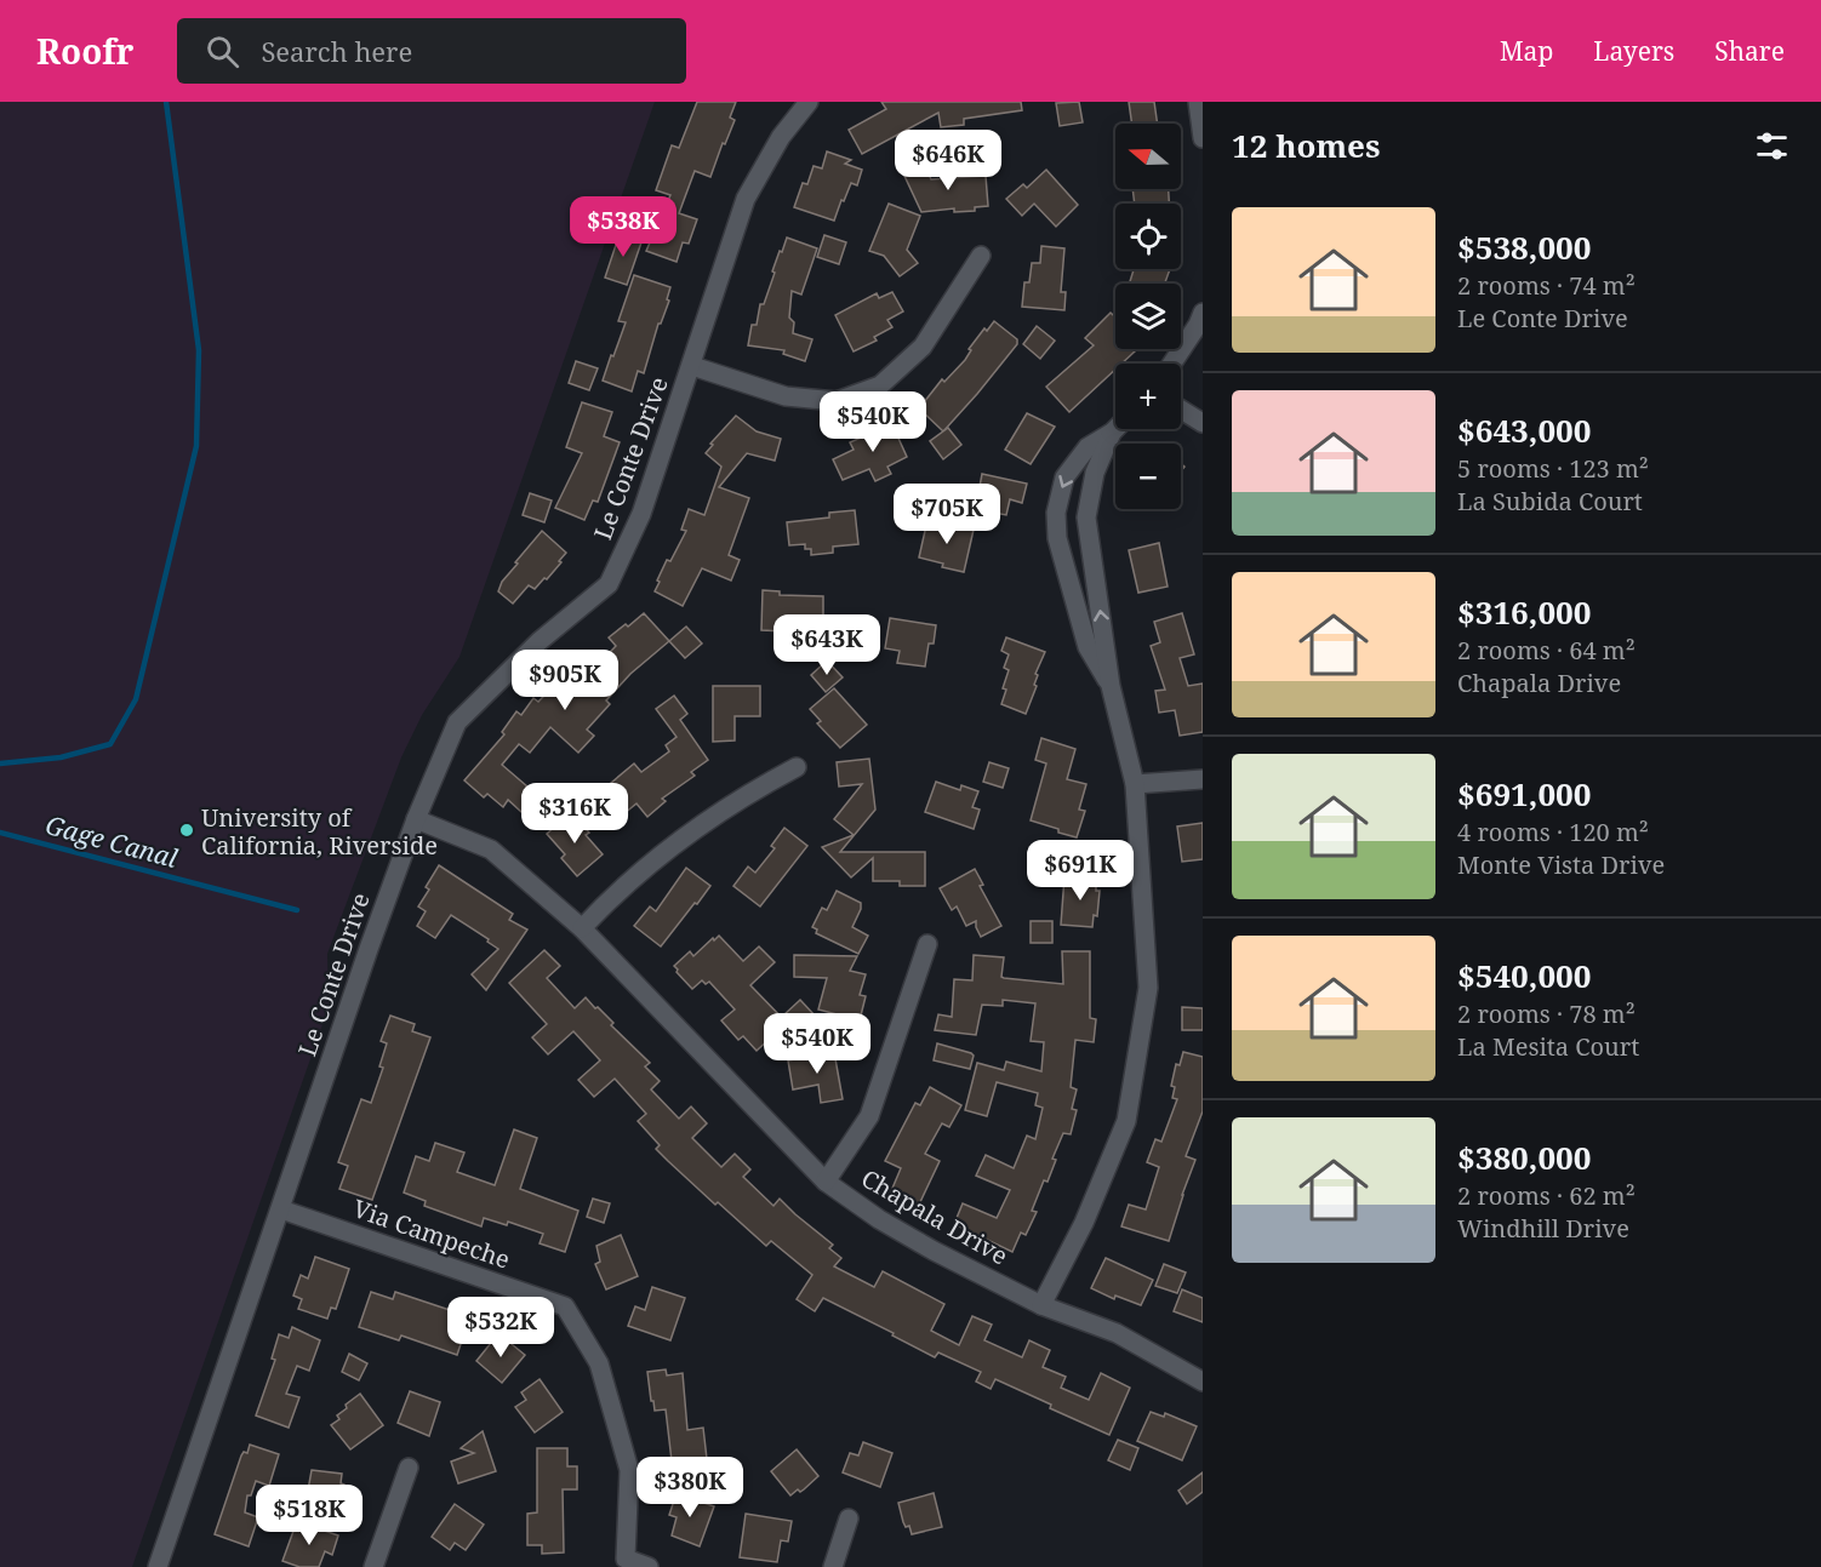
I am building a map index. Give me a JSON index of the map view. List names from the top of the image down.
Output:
{
  "streets": {
    "street": ["Le Conte Drive", "Chapala Drive", "Via Campeche"]
  },
  "crossings": [
    ["Le Conte Drive", "Chapala Drive"],
    ["Le Conte Drive", "Via Campeche"]
  ],
  "water": ["Gage Canal"],
  "places": ["University of California, Riverside"],
  "north": "left",
  "page": {
    "header": "Roofr",
    "search": "Search here",
    "nav": ["Map", "Layers", "Share"],
    "heading": "12 homes",
    "map_buttons": ["+", "−"],
    "price": [
      "$646K",
      "$538K",
      "$540K",
      "$705K",
      "$643K",
      "$905K",
      "$316K",
      "$691K",
      "$540K",
      "$532K",
      "$380K",
      "$518K"
    ],
    "list": [
      {
        "name": "$538,000",
        "note": "2 rooms · 74 m² · Le Conte Drive"
      },
      {
        "name": "$643,000",
        "note": "5 rooms · 123 m² · La Subida Court"
      },
      {
        "name": "$316,000",
        "note": "2 rooms · 64 m² · Chapala Drive"
      },
      {
        "name": "$691,000",
        "note": "4 rooms · 120 m² · Monte Vista Drive"
      },
      {
        "name": "$540,000",
        "note": "2 rooms · 78 m² · La Mesita Court"
      },
      {
        "name": "$380,000",
        "note": "2 rooms · 62 m² · Windhill Drive"
      }
    ]
  }
}
